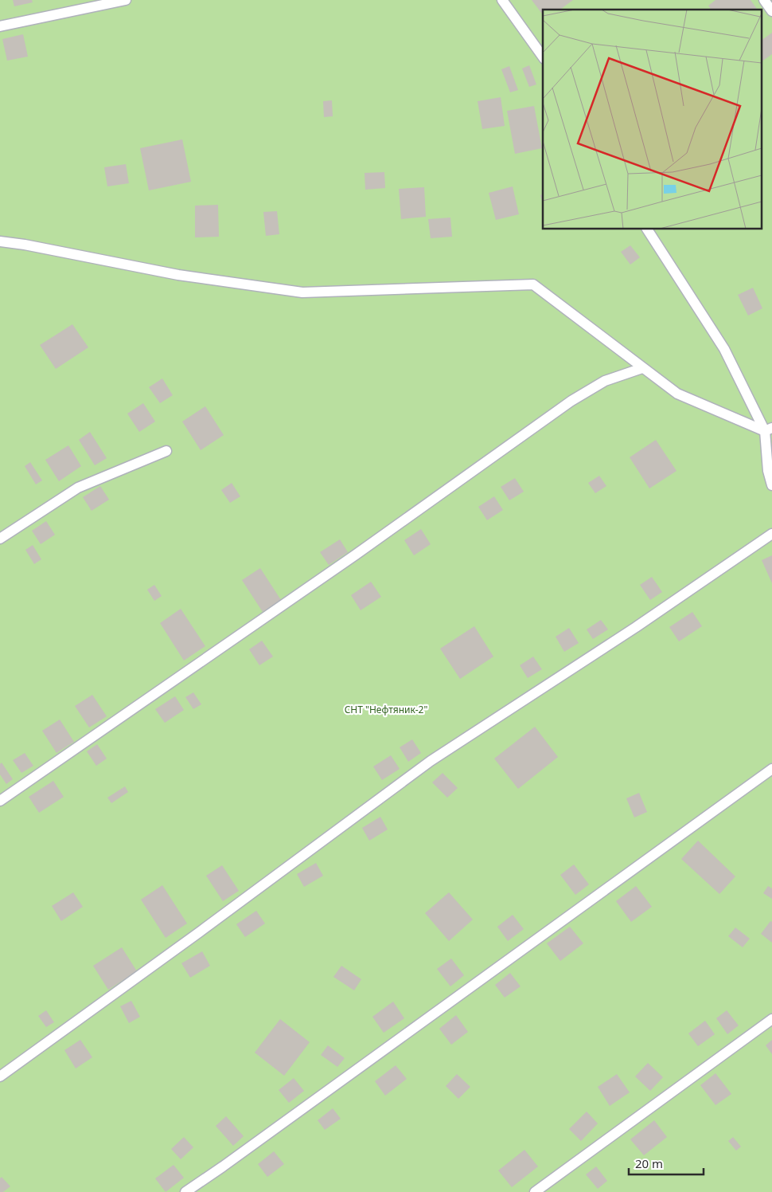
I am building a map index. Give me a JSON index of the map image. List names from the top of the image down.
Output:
{
  "parks": ["СНТ \"Нефтяник-2\""],
  "scale_bar": "20 m"
}
